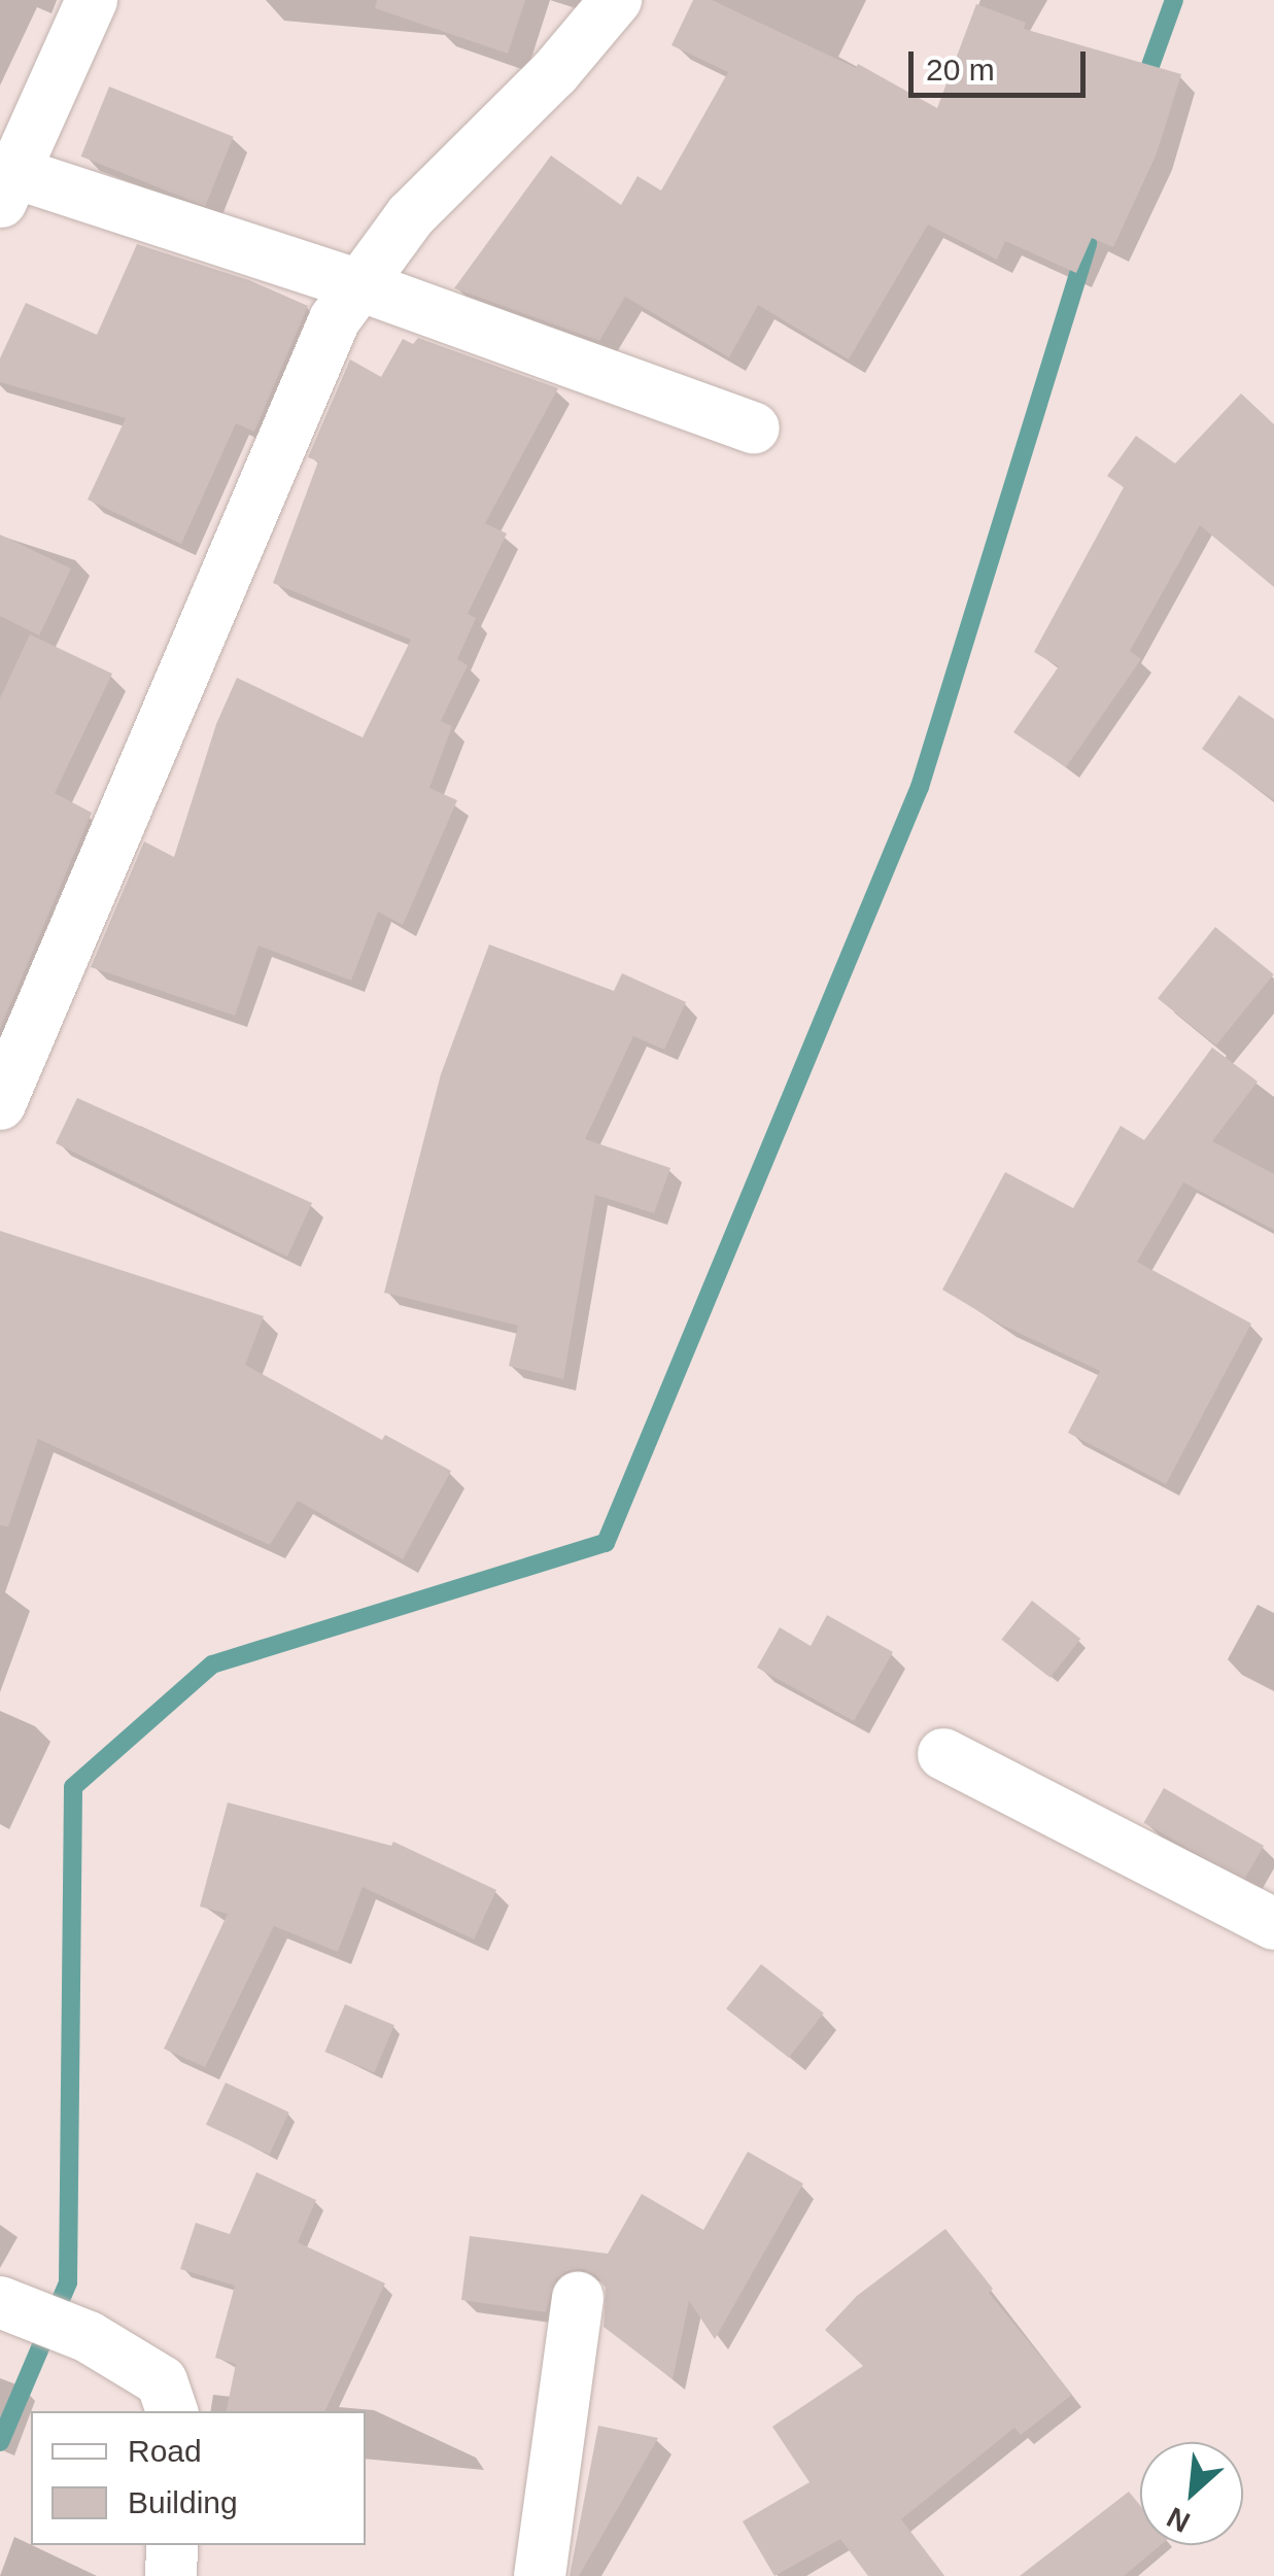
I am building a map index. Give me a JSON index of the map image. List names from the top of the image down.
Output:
{
  "legend": ["Road", "Building"],
  "scale_bar": "20 m",
  "north": "bottom left"
}
